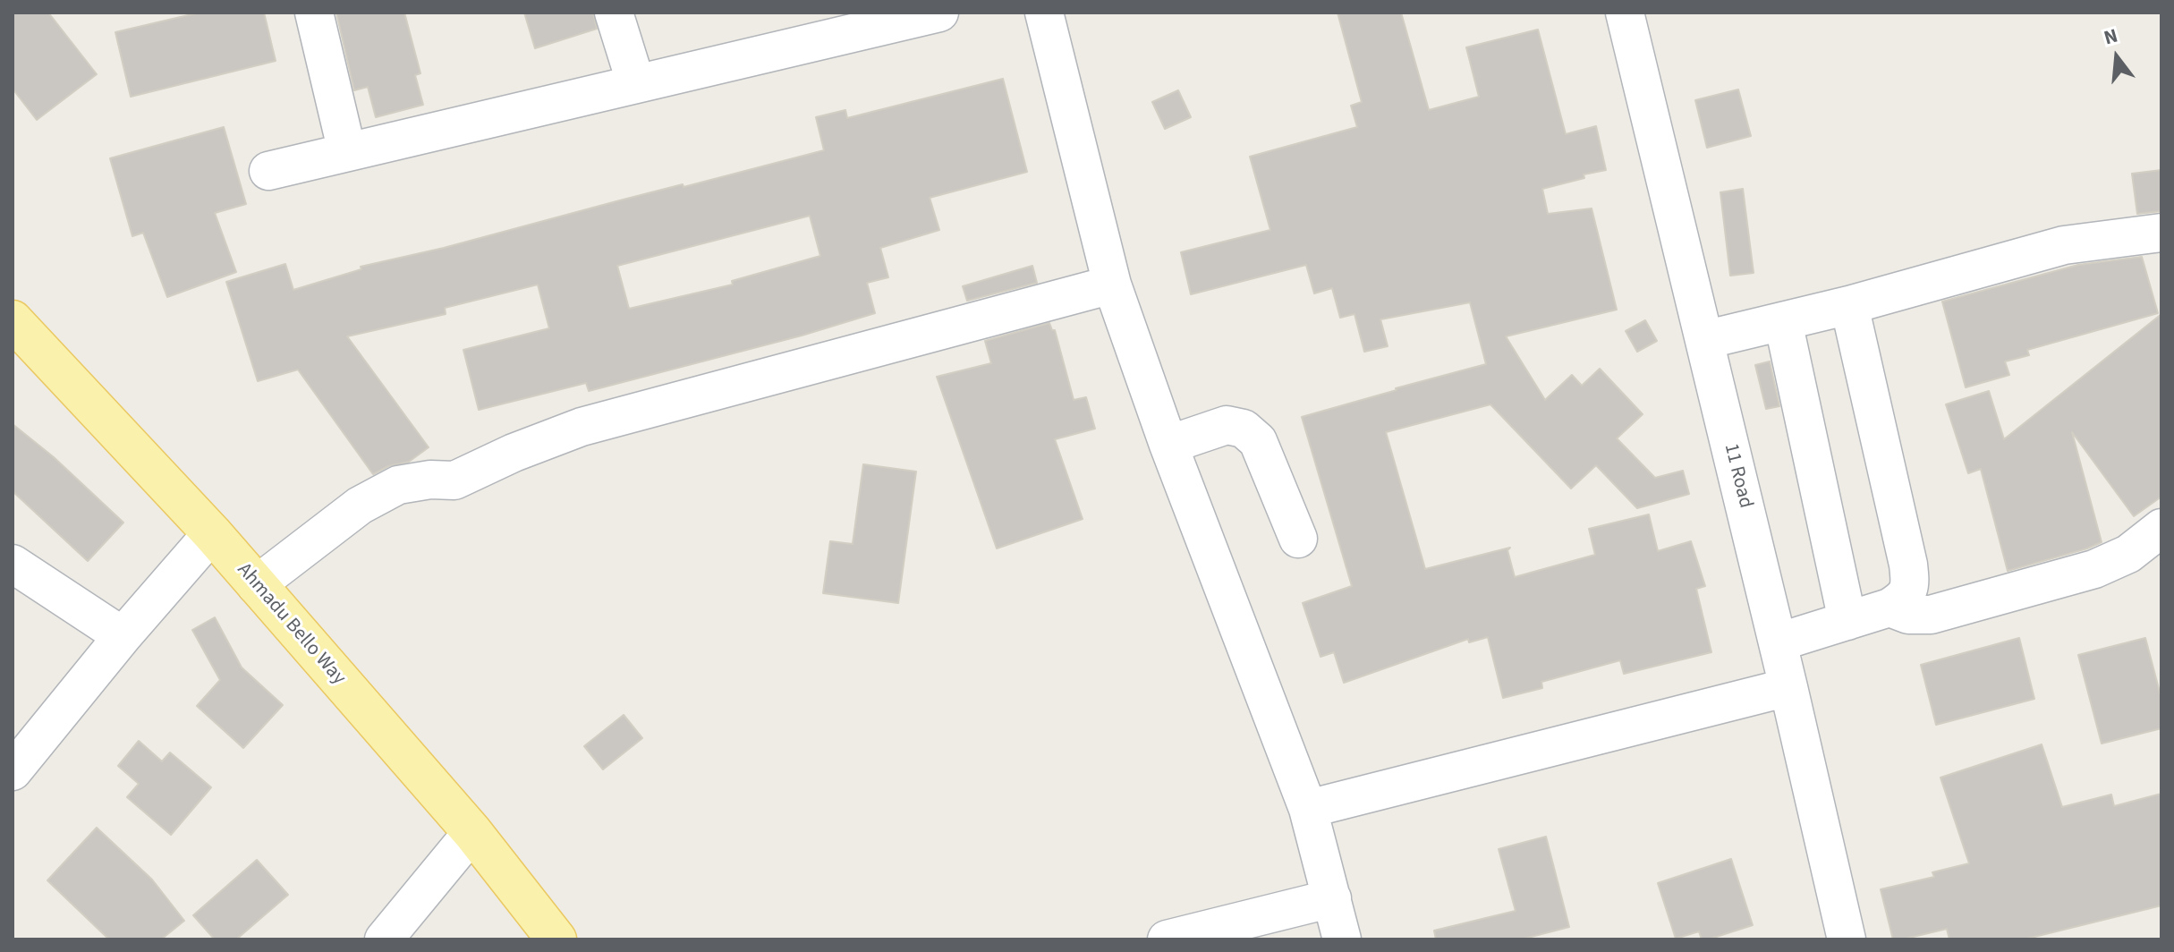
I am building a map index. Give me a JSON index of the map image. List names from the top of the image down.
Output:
{
  "streets": {
    "main road": ["Ahmadu Bello Way"],
    "street": ["11 Road"]
  },
  "north": "top"
}
